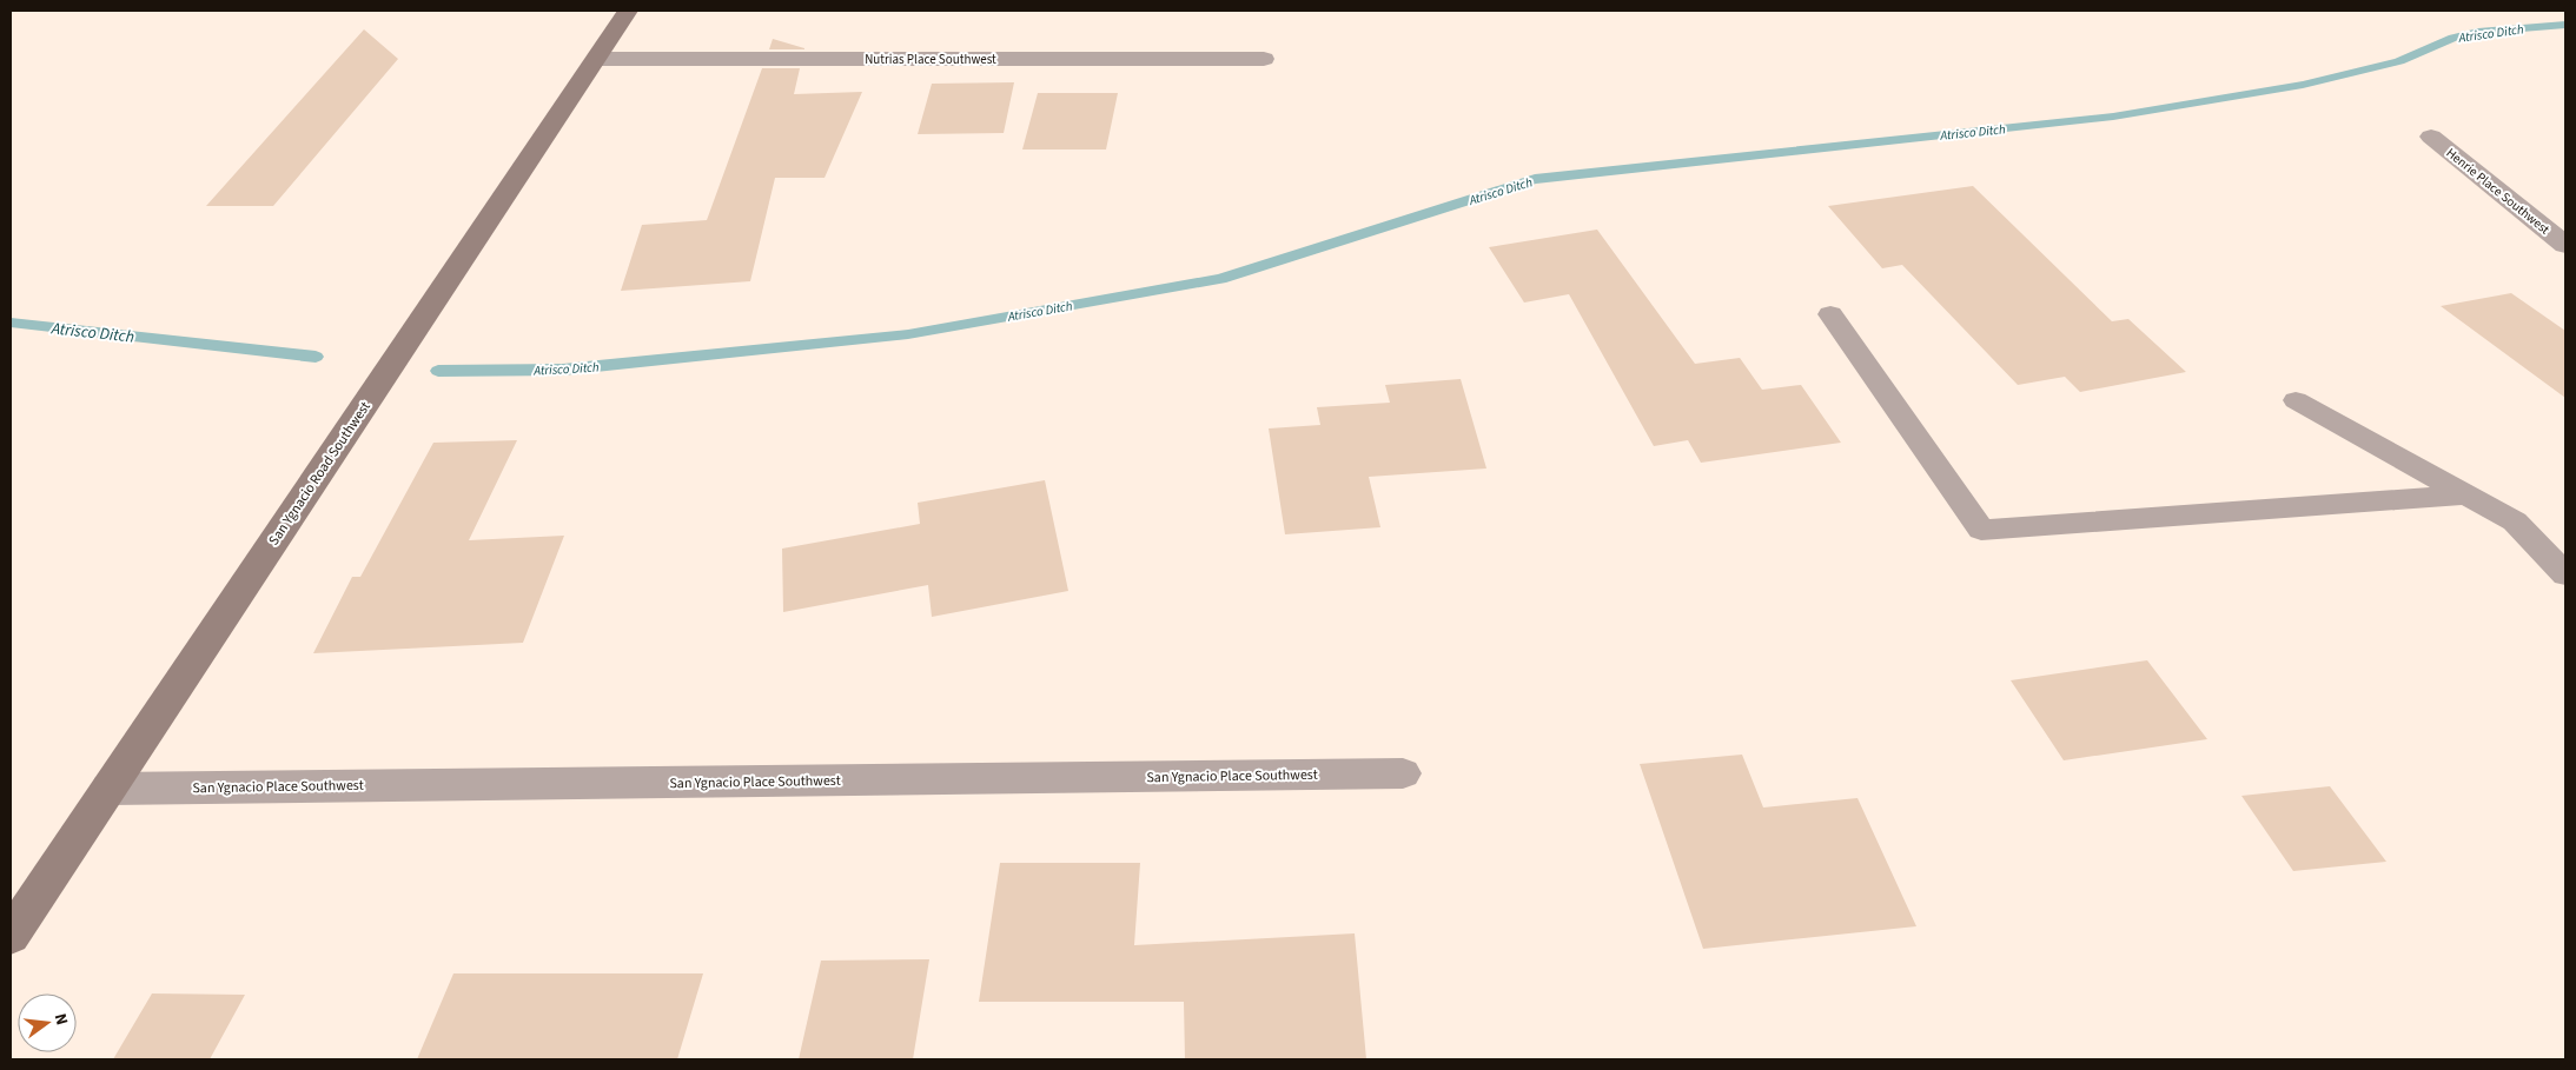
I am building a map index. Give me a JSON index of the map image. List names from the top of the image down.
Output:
{
  "streets": {
    "street": [
      "Nutrias Place Southwest",
      "Henrie Place Southwest",
      "San Ygnacio Road Southwest",
      "San Ygnacio Place Southwest"
    ]
  },
  "crossings": [
    ["Nutrias Place Southwest", "San Ygnacio Road Southwest"],
    ["San Ygnacio Road Southwest", "San Ygnacio Place Southwest"]
  ],
  "water": ["Atrisco Ditch"],
  "north": "right"
}
